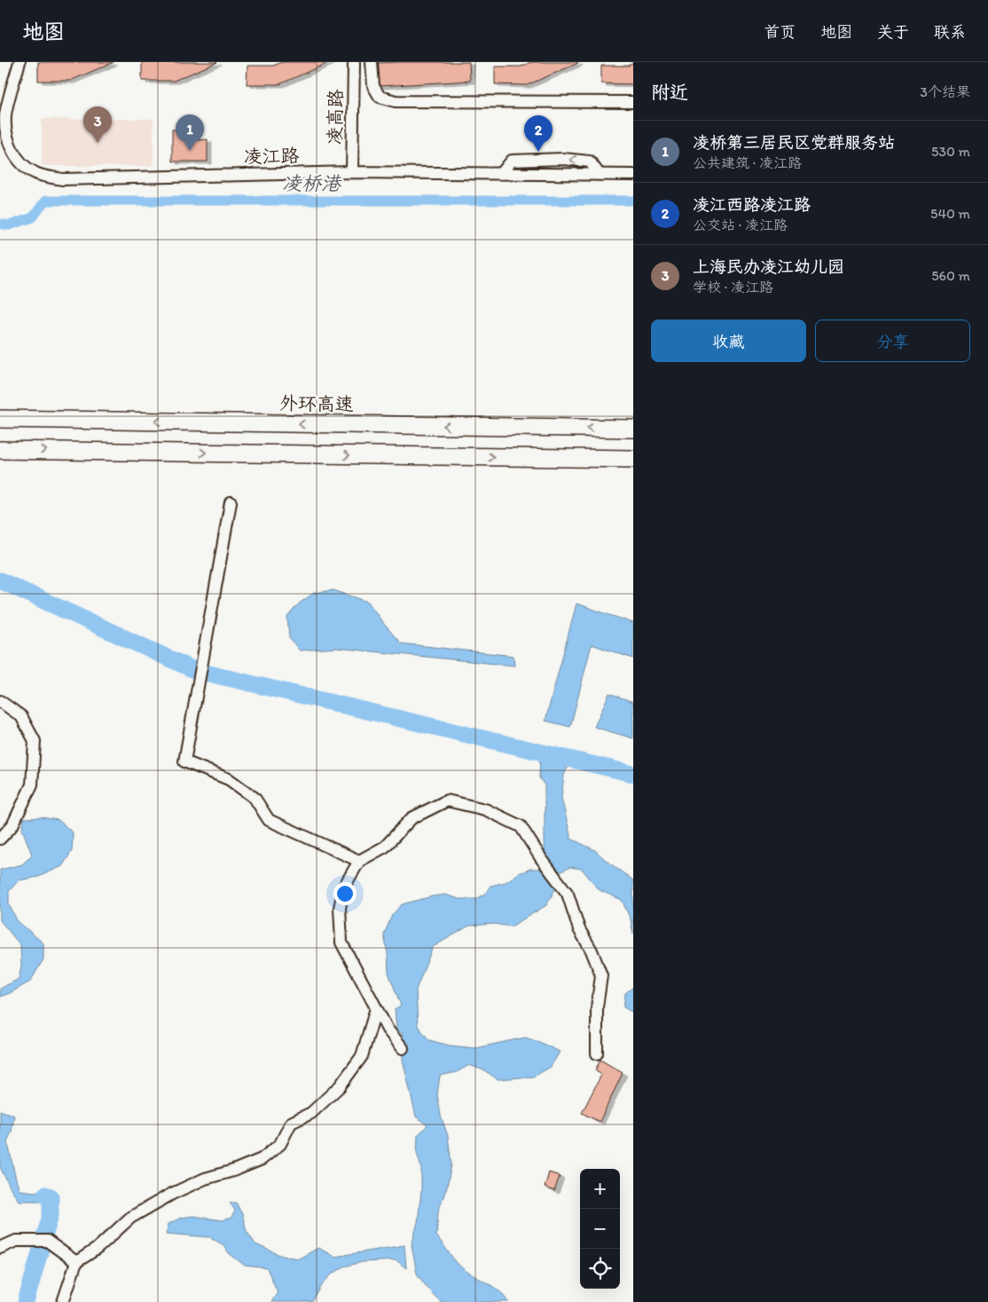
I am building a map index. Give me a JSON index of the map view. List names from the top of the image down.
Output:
{
  "streets": {
    "highway": ["外环高速"],
    "street": ["凌高路", "凌江路"]
  },
  "crossings": [
    ["凌高路", "凌江路"]
  ],
  "water": ["凌桥港"],
  "page": {
    "header": "地图",
    "nav": [
      "首页",
      "地图",
      "关于",
      "联系"
    ],
    "heading": ["附近", "3个结果"],
    "pins": ["3", "1", "2"],
    "list": [
      {
        "mark": "1",
        "name": "凌桥第三居民区党群服务站",
        "note": "公共建筑 · 凌江路",
        "value": "530 m"
      },
      {
        "mark": "2",
        "name": "凌江西路凌江路",
        "note": "公交站 · 凌江路",
        "value": "540 m"
      },
      {
        "mark": "3",
        "name": "上海民办凌江幼儿园",
        "note": "学校 · 凌江路",
        "value": "560 m"
      }
    ],
    "buttons": ["收藏", "分享"],
    "map_buttons": ["+", "−"]
  }
}
